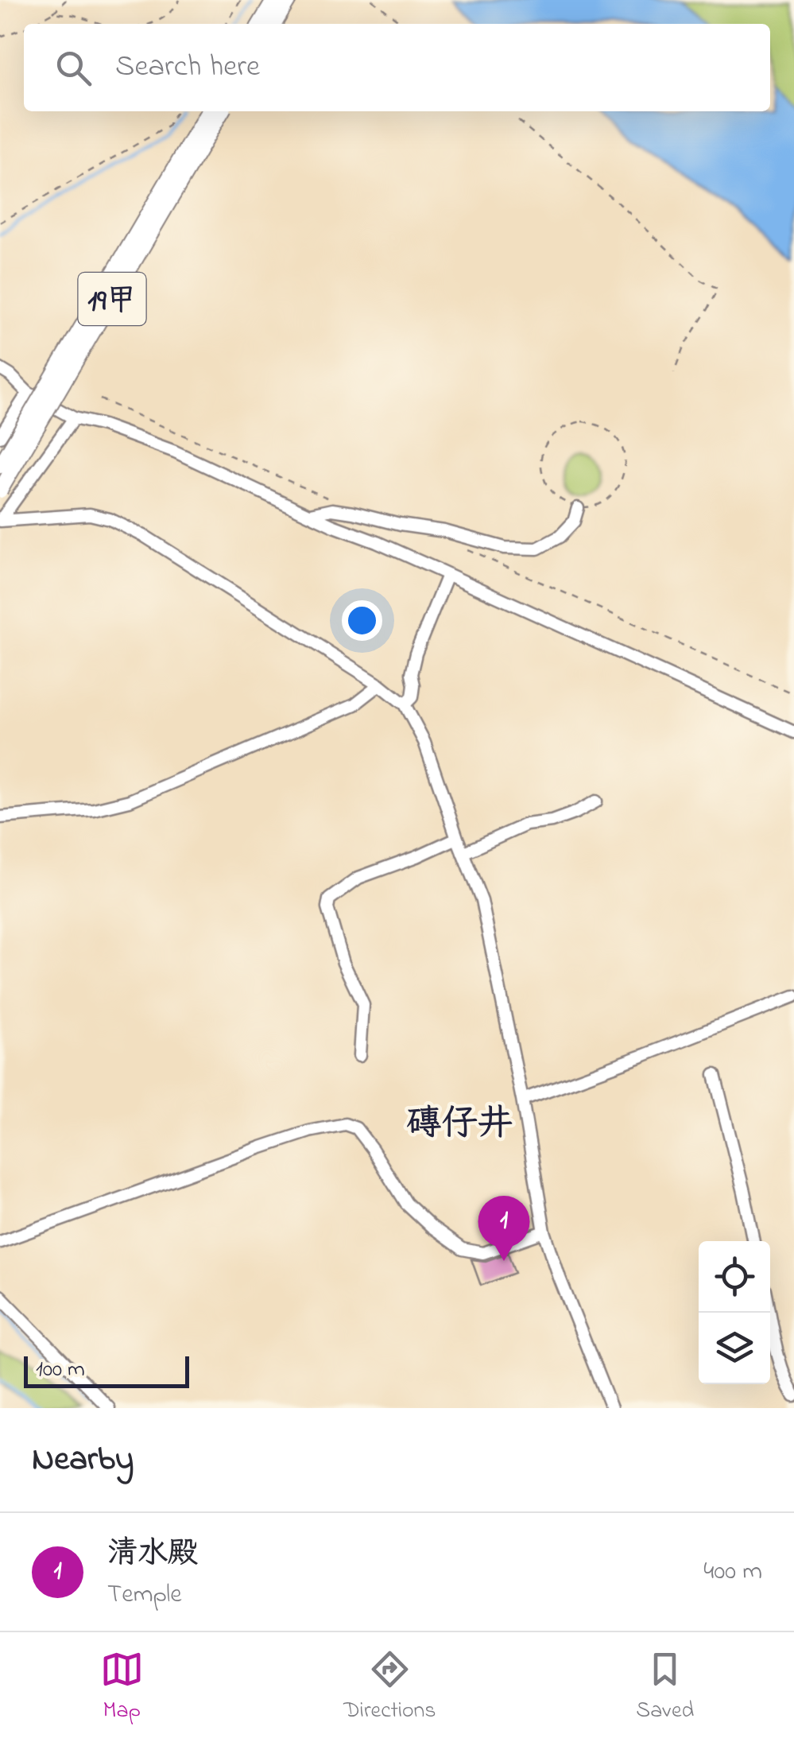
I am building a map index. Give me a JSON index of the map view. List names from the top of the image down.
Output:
{
  "streets": {
    "main road": ["19甲"]
  },
  "districts": ["磚仔井"],
  "scale_bar": "100 m",
  "page": {
    "search": "Search here",
    "pins": "1",
    "scale": "100 m",
    "heading": "Nearby",
    "list": [
      {
        "mark": "1",
        "name": "清水殿",
        "note": "Temple",
        "value": "400 m"
      }
    ],
    "nav": ["Map", "Directions", "Saved"]
  }
}
